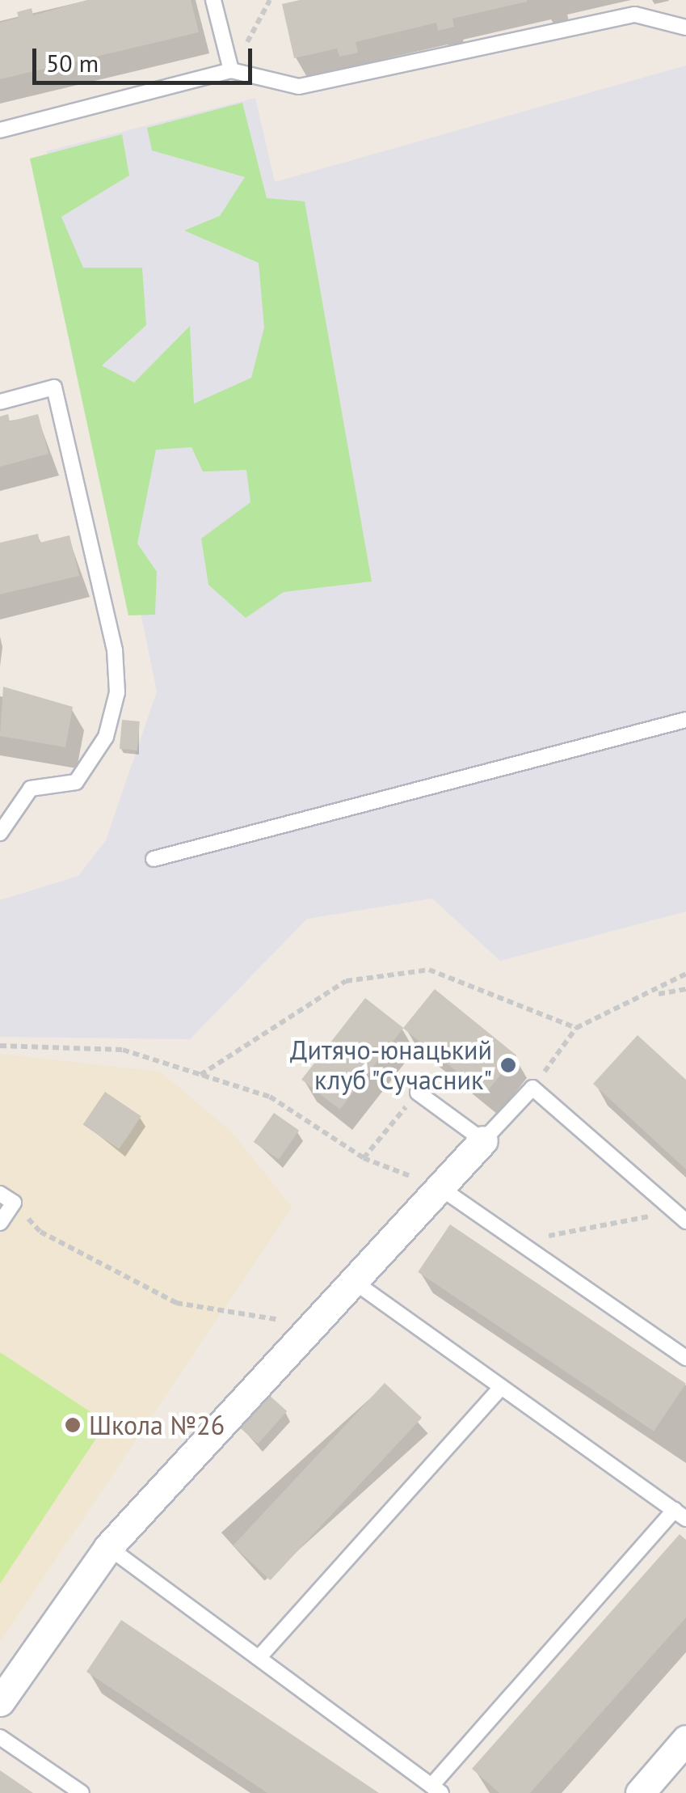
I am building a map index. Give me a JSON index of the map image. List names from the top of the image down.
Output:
{
  "places": ["Дитячо-юнацький клуб \"Сучасник\"", "Школа №26"],
  "scale_bar": "50 m"
}
